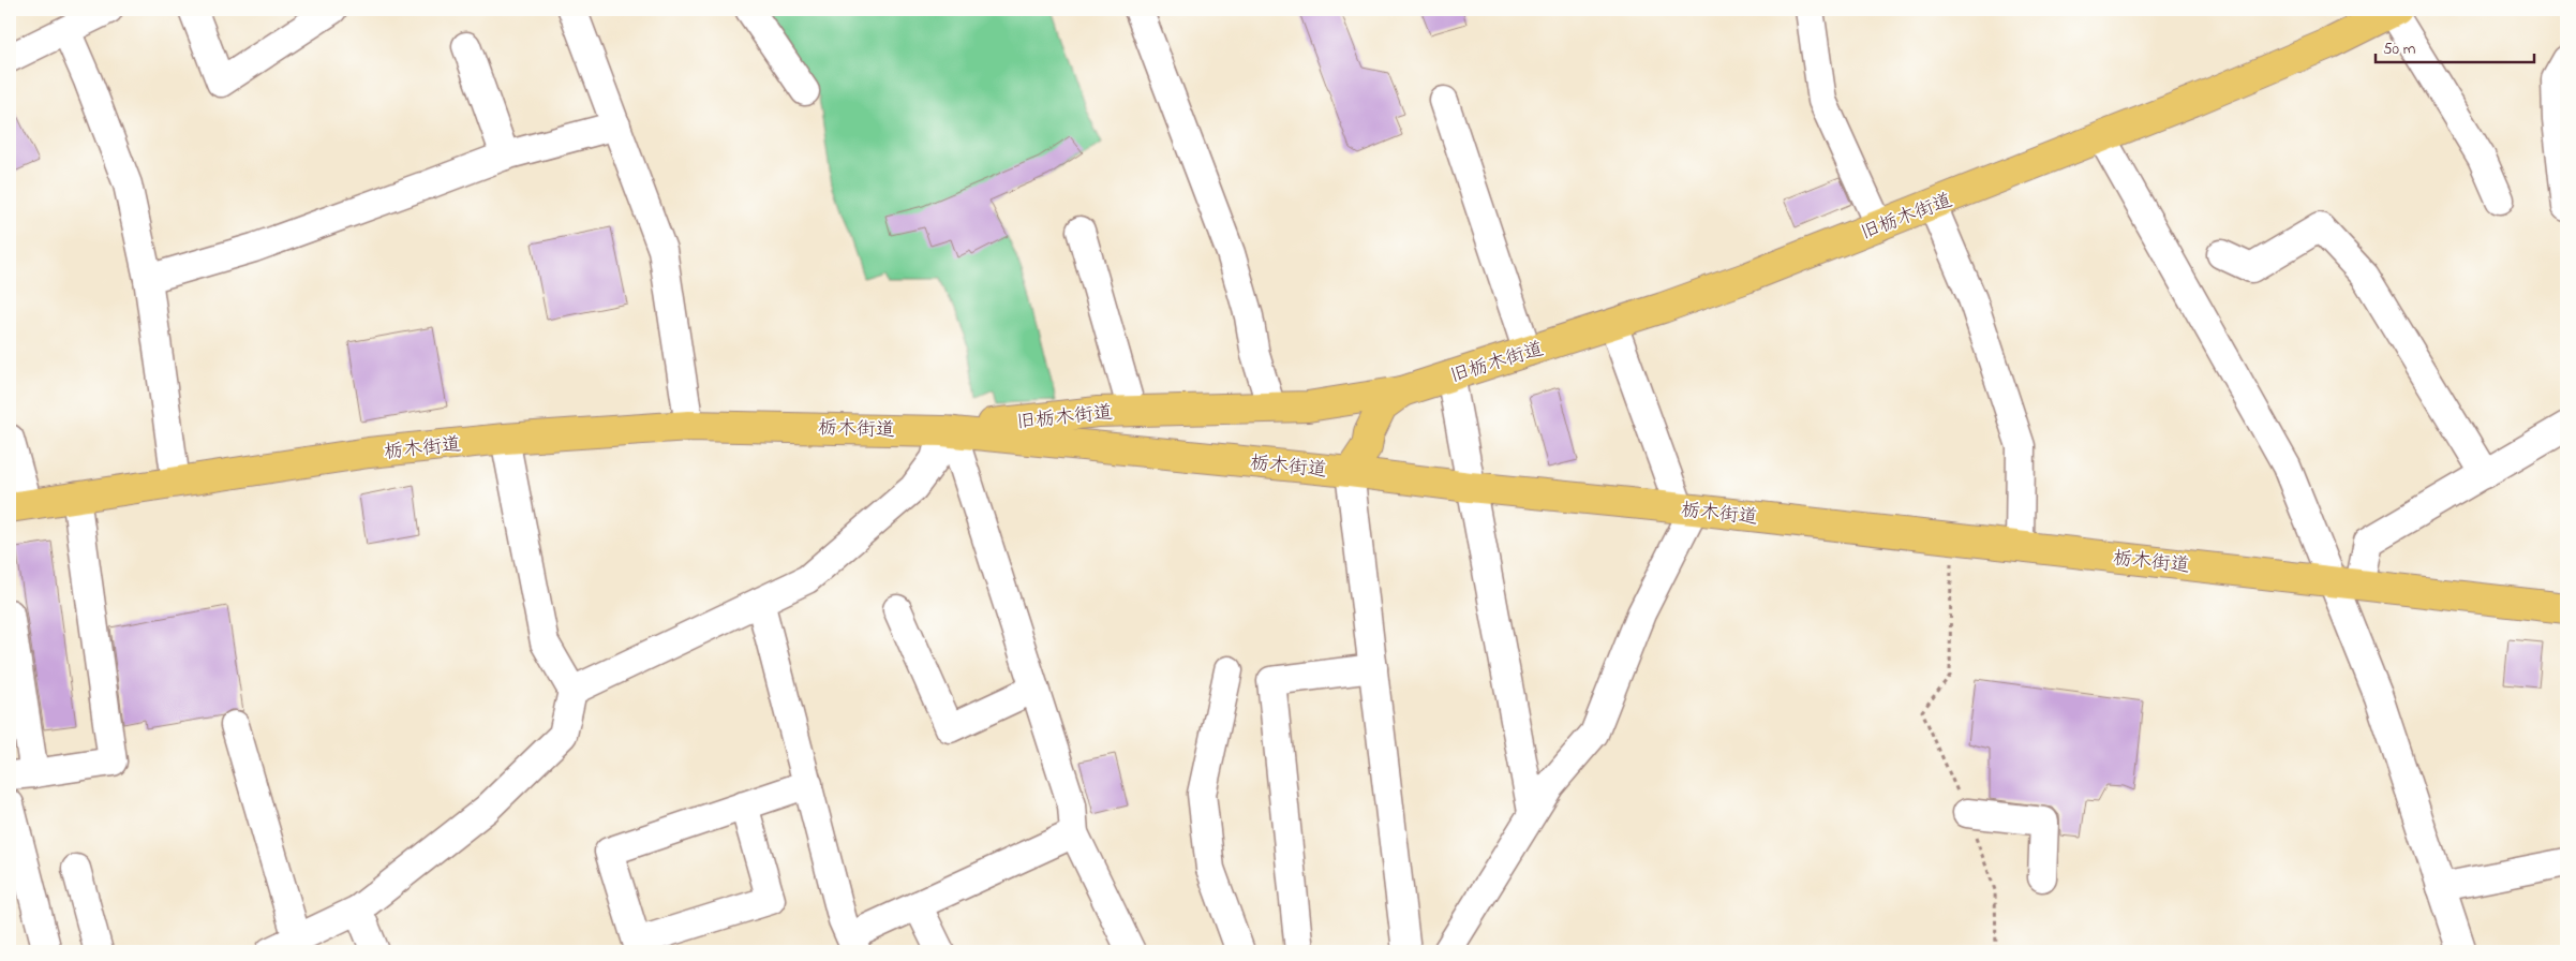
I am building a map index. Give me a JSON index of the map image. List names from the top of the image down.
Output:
{
  "streets": {
    "main road": ["旧栃木街道", "栃木街道"]
  },
  "crossings": [
    ["旧栃木街道", "栃木街道"]
  ],
  "scale_bar": "50 m"
}
